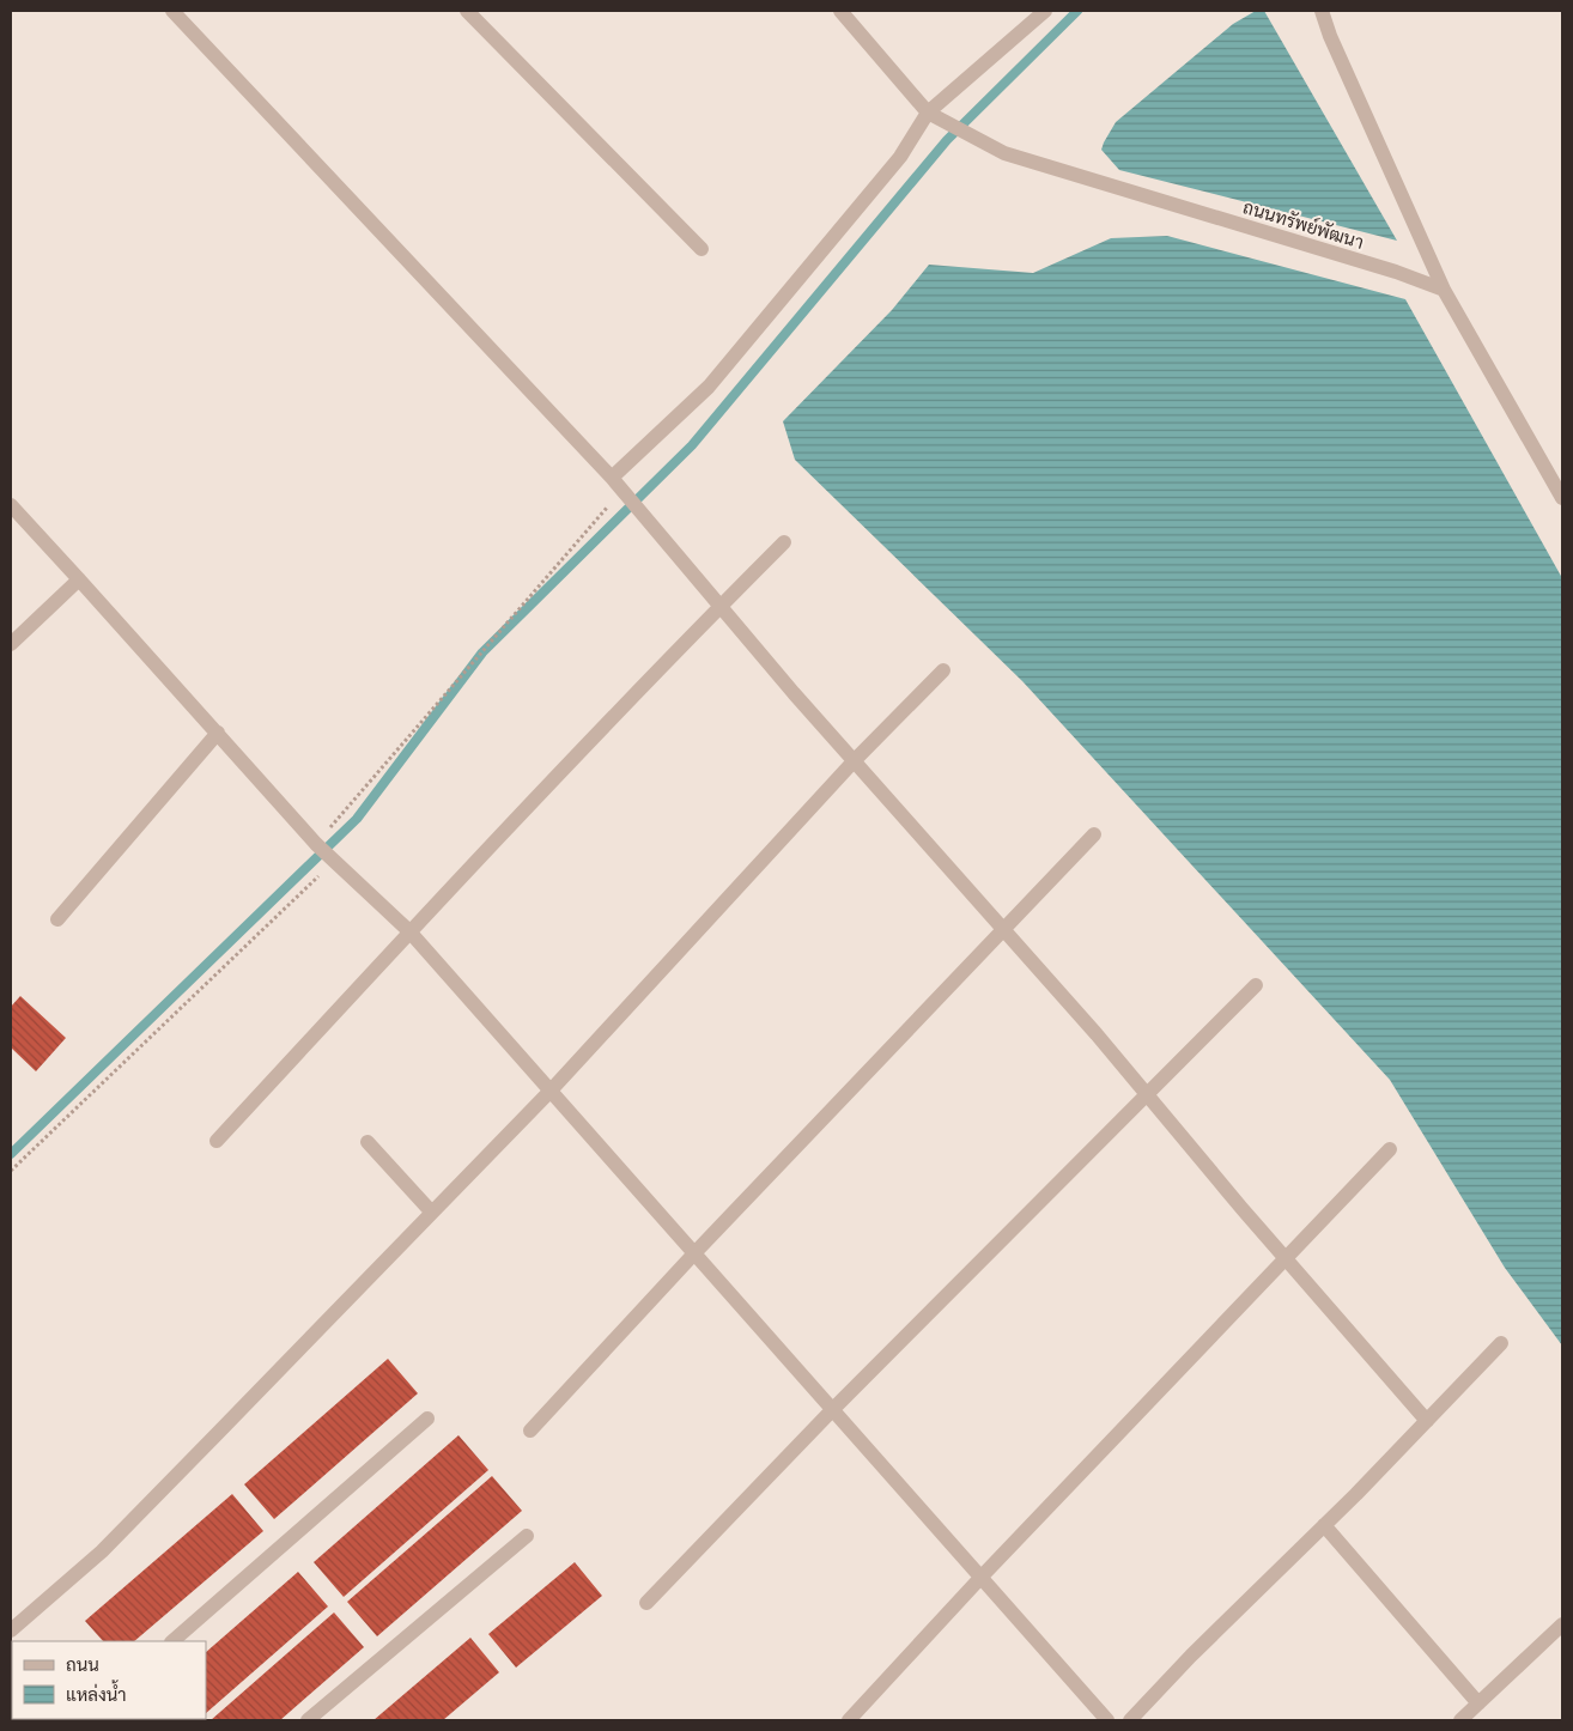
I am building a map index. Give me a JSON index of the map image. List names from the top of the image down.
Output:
{
  "streets": {
    "street": ["ถนนทรัพย์พัฒนา"]
  },
  "legend": ["ถนน", "แหล่งน้ำ"]
}
